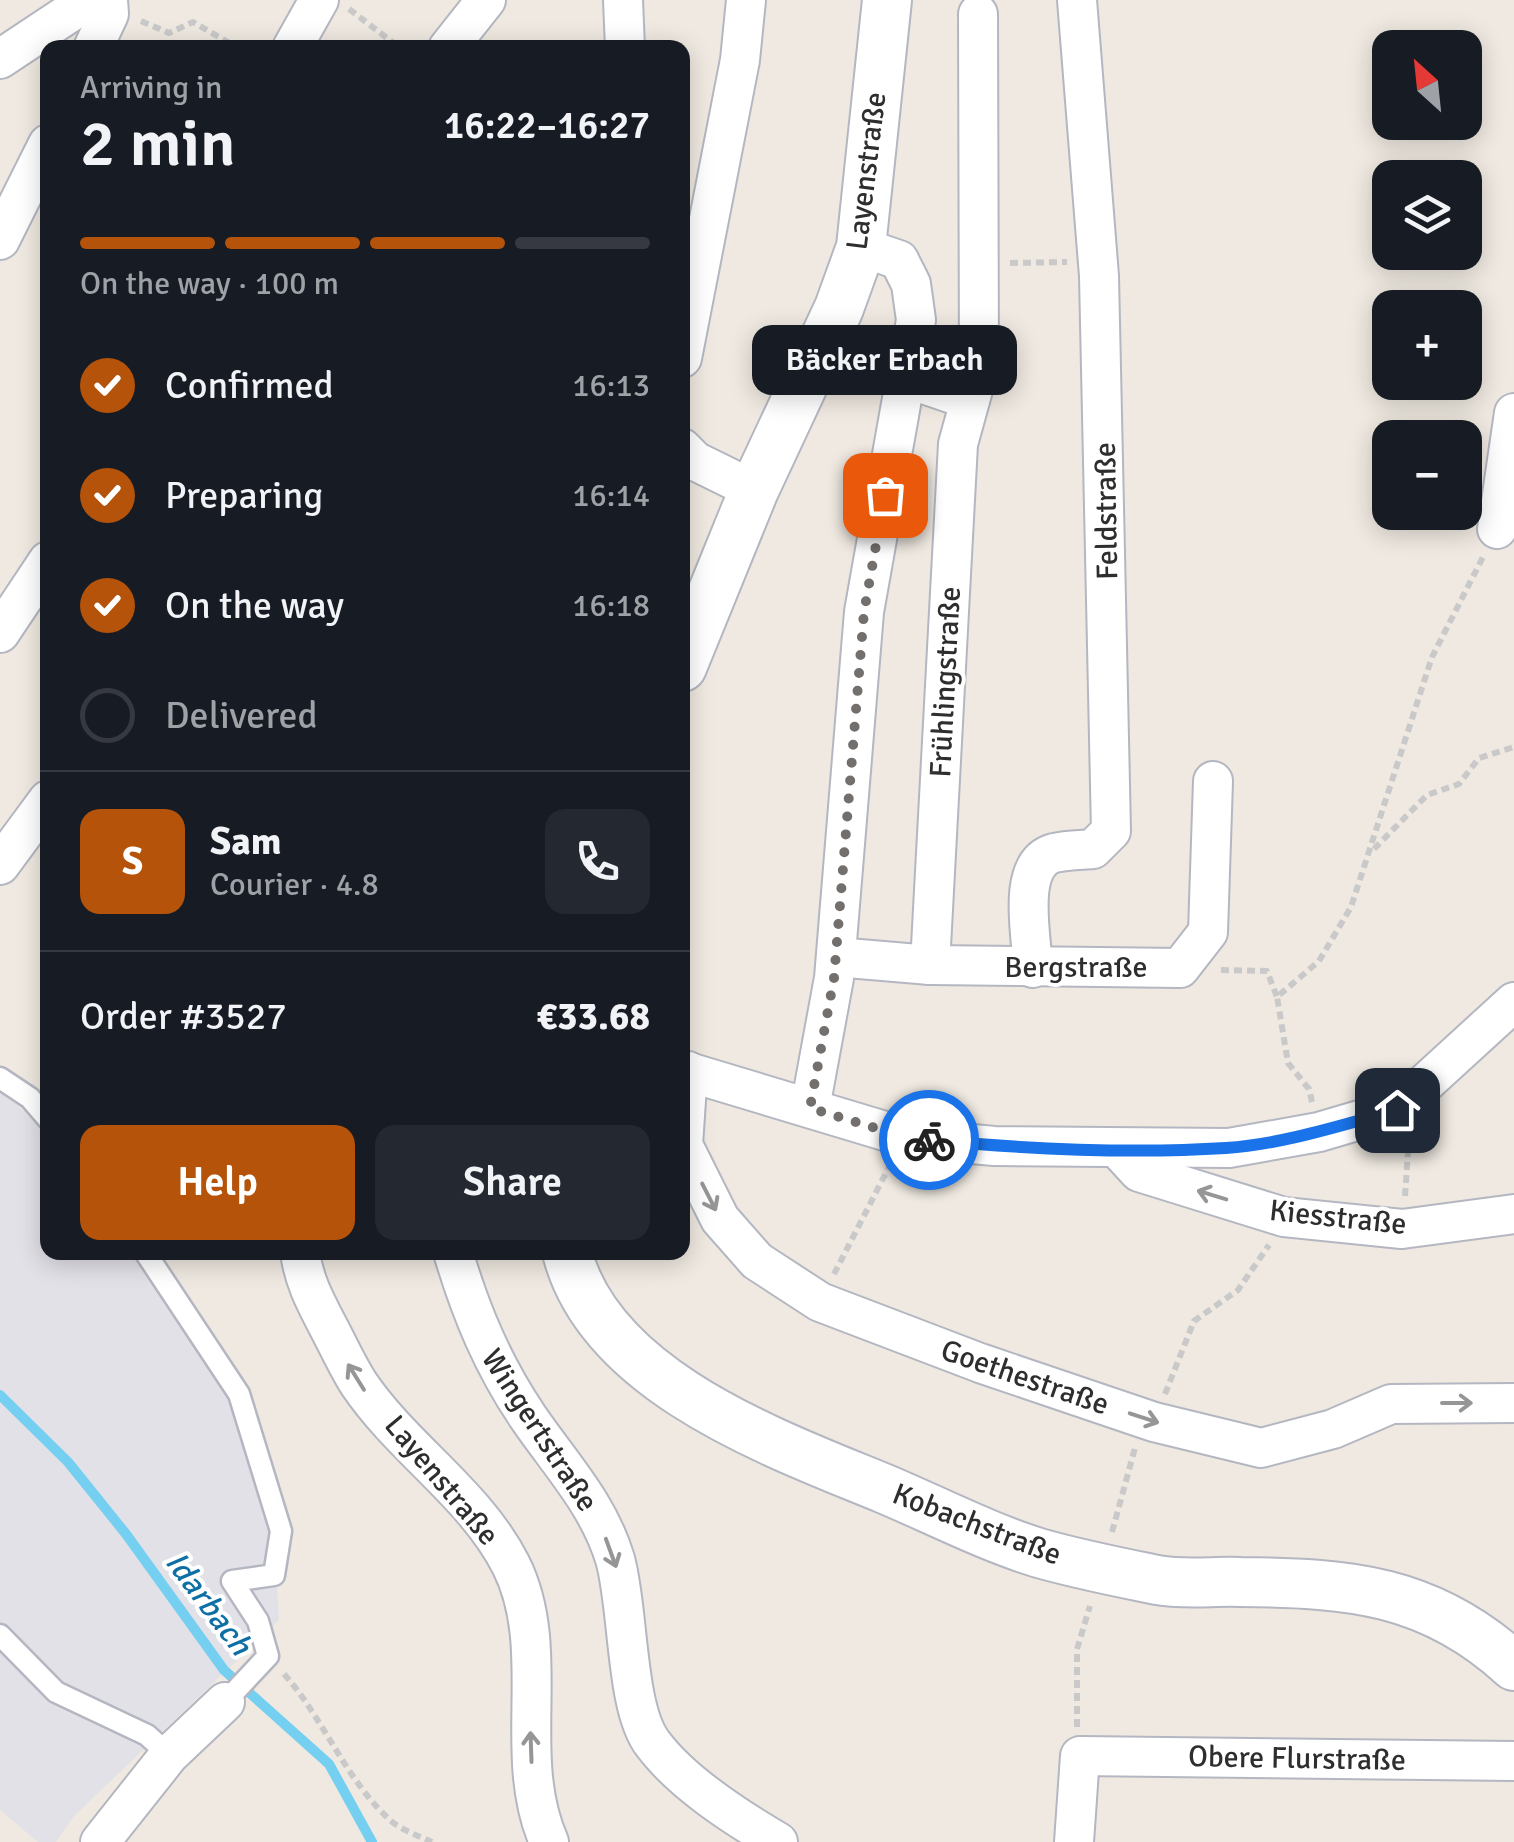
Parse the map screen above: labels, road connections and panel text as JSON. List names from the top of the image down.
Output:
{
  "streets": {
    "street": [
      "Layenstraße",
      "Feldstraße",
      "Frühlingstraße",
      "Bergstraße",
      "Kiesstraße",
      "Goethestraße",
      "Wingertstraße",
      "Kobachstraße",
      "Obere Flurstraße"
    ]
  },
  "crossings": [
    ["Feldstraße", "Bergstraße"],
    ["Frühlingstraße", "Bergstraße"]
  ],
  "one_way": ["Layenstraße", "Kiesstraße", "Wingertstraße"],
  "water": ["Idarbach"],
  "places": ["Bäcker Erbach"],
  "north": "top left",
  "page": {
    "map_buttons": ["+", "−"],
    "heading": ["2 min", "Arriving in", "16:22–16:27"],
    "panel": [
      "Sam",
      "Courier · 4.8",
      "Order #3527",
      "€33.68"
    ],
    "bar": "On the way · 100 m",
    "bubble": "Bäcker Erbach",
    "list": [
      ["Confirmed", "16:13"],
      ["Preparing", "16:14"],
      ["On the way", "16:18"],
      "Delivered"
    ],
    "round": "S",
    "buttons": ["Help", "Share"]
  }
}
